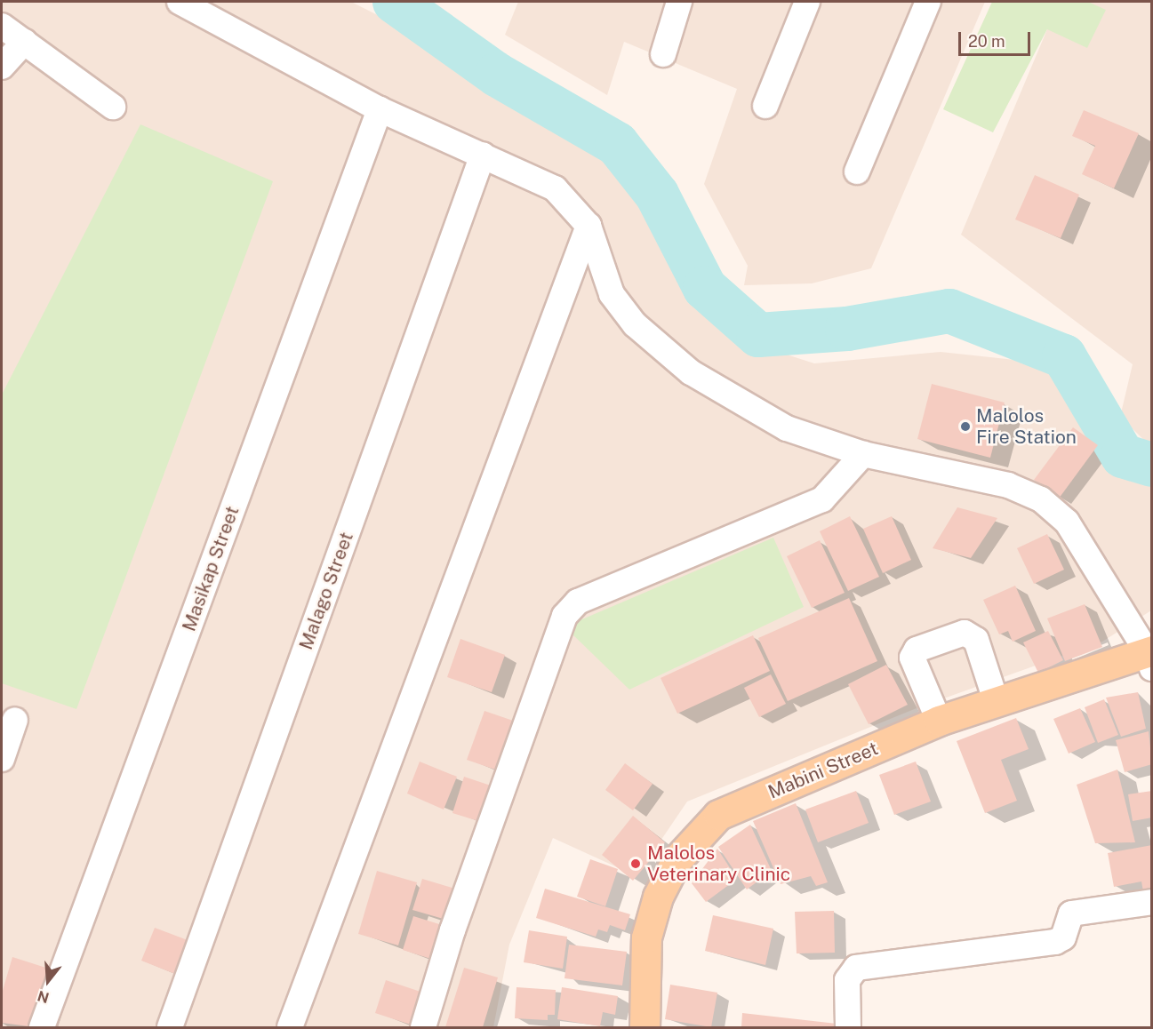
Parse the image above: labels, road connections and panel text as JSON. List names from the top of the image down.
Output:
{
  "streets": {
    "main road": ["Mabini Street"],
    "street": ["Masikap Street", "Malago Street"]
  },
  "places": ["Malolos Fire Station", "Malolos Veterinary Clinic"],
  "scale_bar": "20 m",
  "north": "bottom"
}
